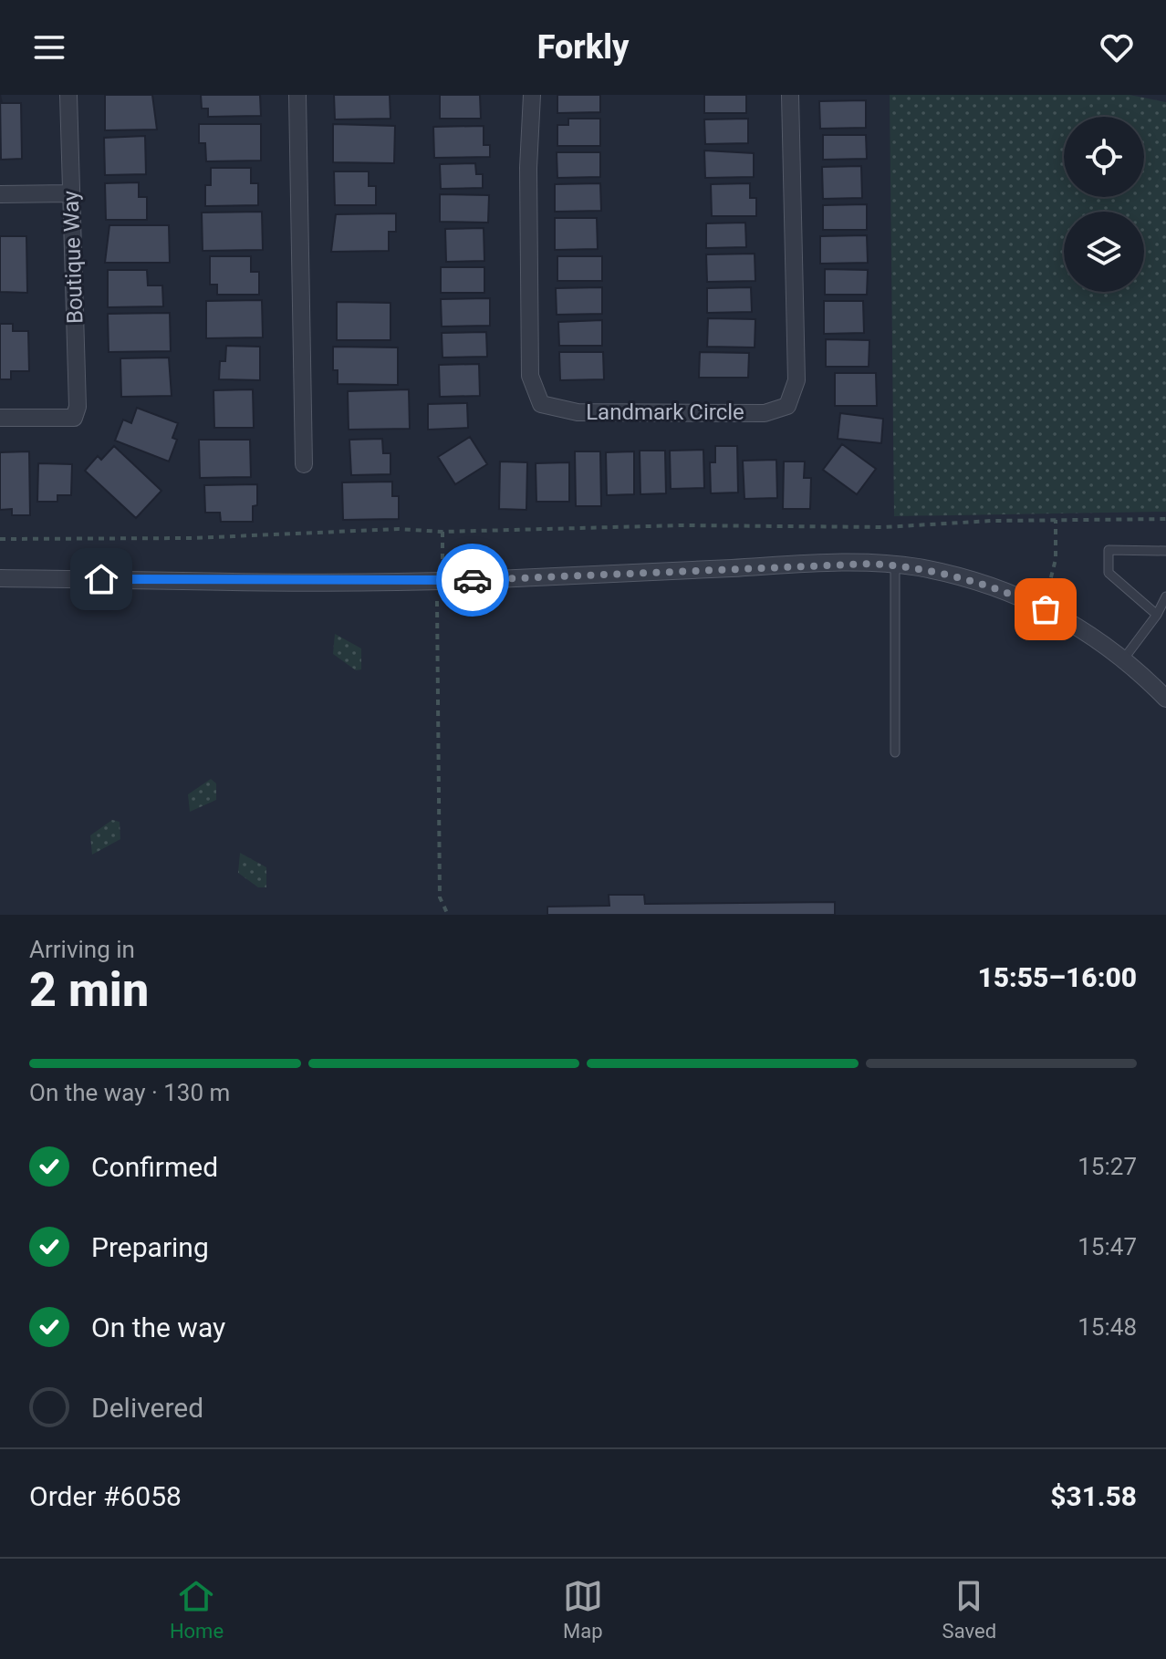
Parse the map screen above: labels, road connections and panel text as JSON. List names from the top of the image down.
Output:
{
  "streets": {
    "street": ["Boutique Way", "Landmark Circle"]
  },
  "page": {
    "header": "Forkly",
    "heading": ["2 min", "Arriving in", "15:55–16:00"],
    "panel": ["Order #6058", "$31.58"],
    "bar": "On the way · 130 m",
    "list": [
      ["Confirmed", "15:27"],
      ["Preparing", "15:47"],
      ["On the way", "15:48"],
      "Delivered"
    ],
    "tabs": ["Home", "Map", "Saved"]
  }
}
